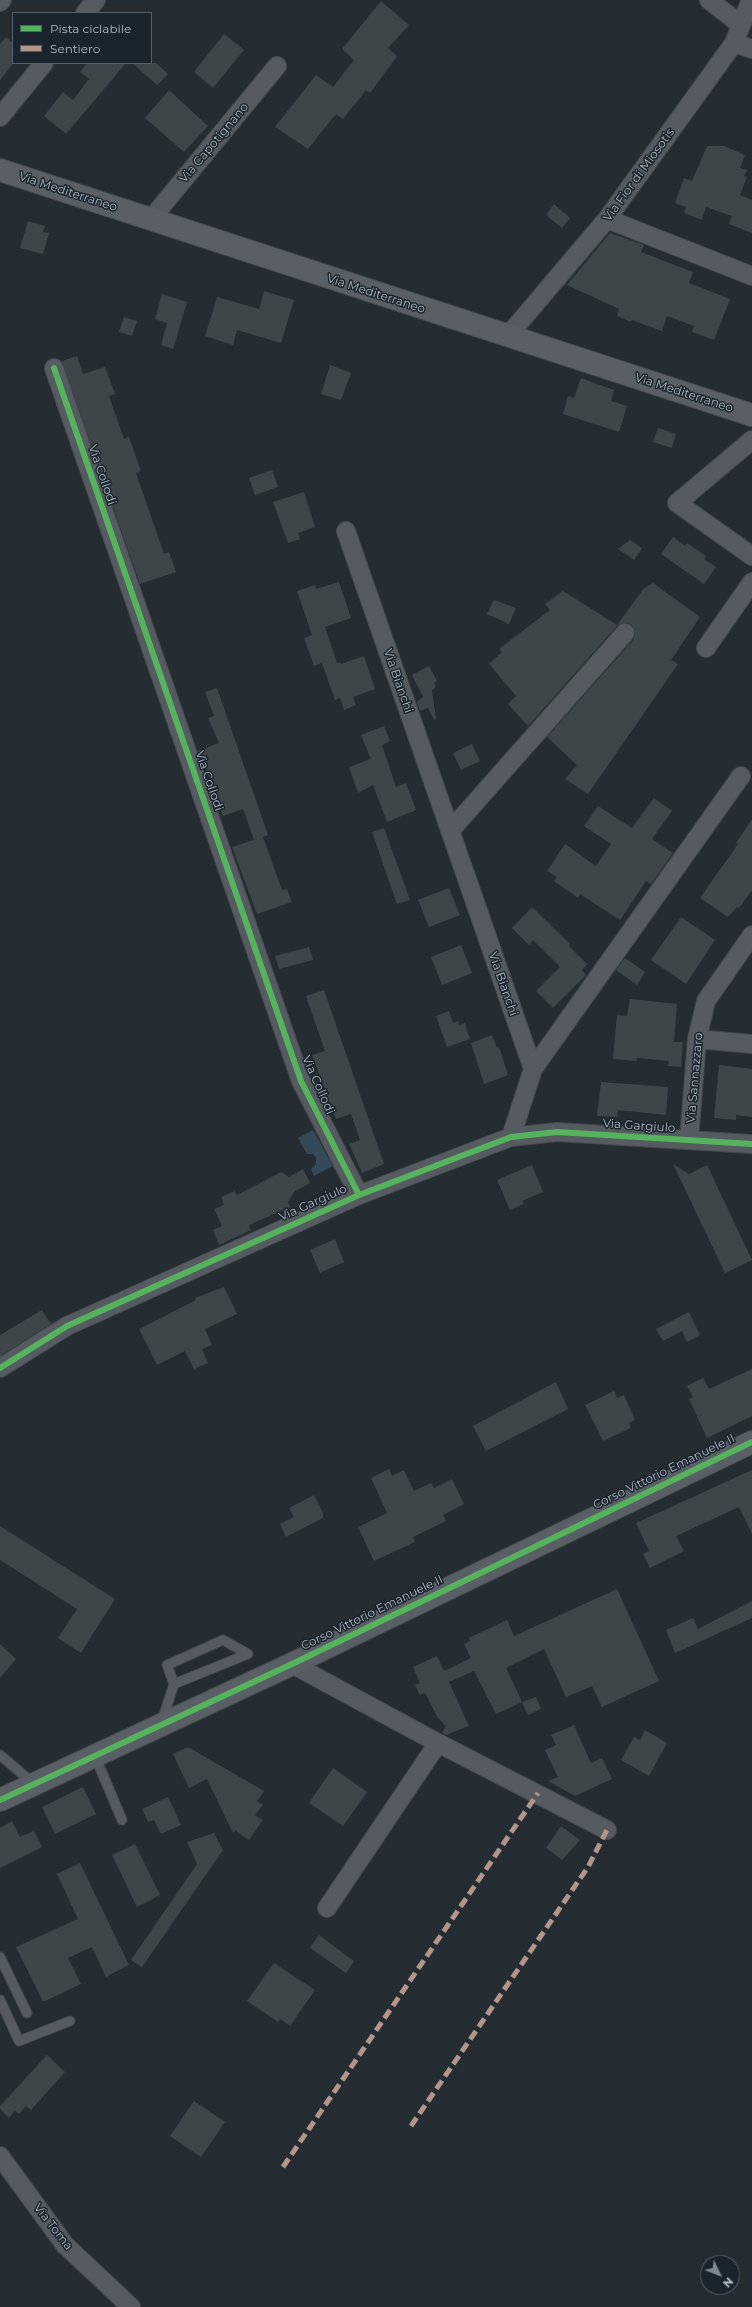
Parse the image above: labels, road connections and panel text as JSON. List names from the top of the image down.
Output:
{
  "streets": {
    "street": [
      "Via Capotignano",
      "Via Fior di Miosotis",
      "Via Mediterraneo",
      "Via Collodi",
      "Via Bianchi",
      "Via Sannazzaro",
      "Via Gargiulo",
      "Corso Vittorio Emanuele II",
      "Via Toma"
    ]
  },
  "crossings": [
    ["Via Capotignano", "Via Mediterraneo"],
    ["Via Fior di Miosotis", "Via Mediterraneo"],
    ["Via Collodi", "Via Gargiulo"],
    ["Via Sannazzaro", "Via Gargiulo"]
  ],
  "legend": ["Pista ciclabile", "Sentiero"],
  "north": "bottom right"
}
